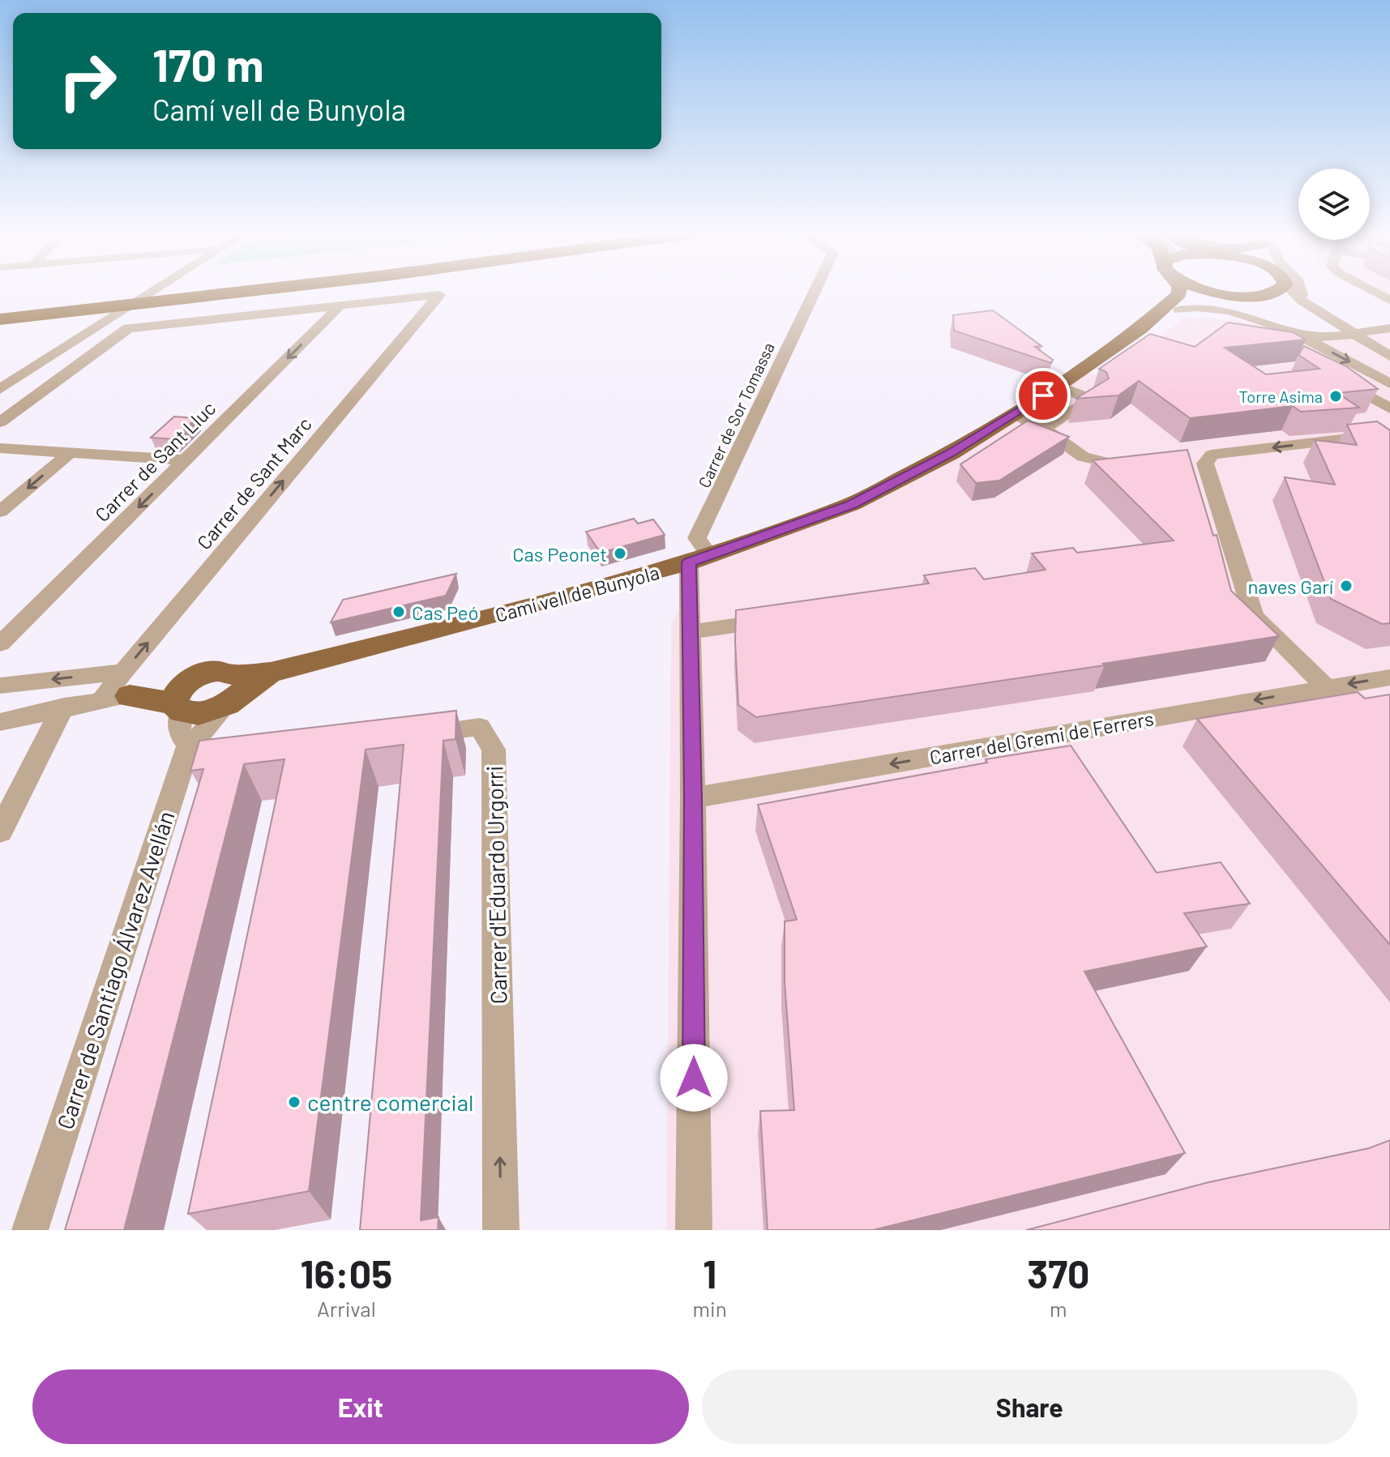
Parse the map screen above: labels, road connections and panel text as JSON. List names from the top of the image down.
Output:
{
  "streets": {
    "main road": ["Camí vell de Bunyola"],
    "street": [
      "Carrer de Sor Tomassa",
      "Carrer de Sant Lluc",
      "Carrer de Sant Marc",
      "Carrer del Gremi de Ferrers",
      "Carrer d'Eduardo Urgorri",
      "Carrer de Santiago Álvarez Avellán"
    ]
  },
  "crossings": [
    ["Carrer de Sor Tomassa", "Camí vell de Bunyola"],
    ["Carrer de Sant Lluc", "Carrer de Sant Marc"],
    ["Carrer de Sant Marc", "Camí vell de Bunyola"]
  ],
  "one_way": ["Carrer del Gremi de Ferrers", "Carrer d'Eduardo Urgorri"],
  "places": [
    "Torre Asima",
    "Cas Peonet",
    "naves Garí",
    "Cas Peó",
    "centre comercial"
  ],
  "page": {
    "turn": ["170 m", "Camí vell de Bunyola"],
    "eta": [
      "16:05",
      "Arrival",
      "1",
      "min",
      "370",
      "m"
    ],
    "buttons": ["Exit", "Share"]
  }
}
